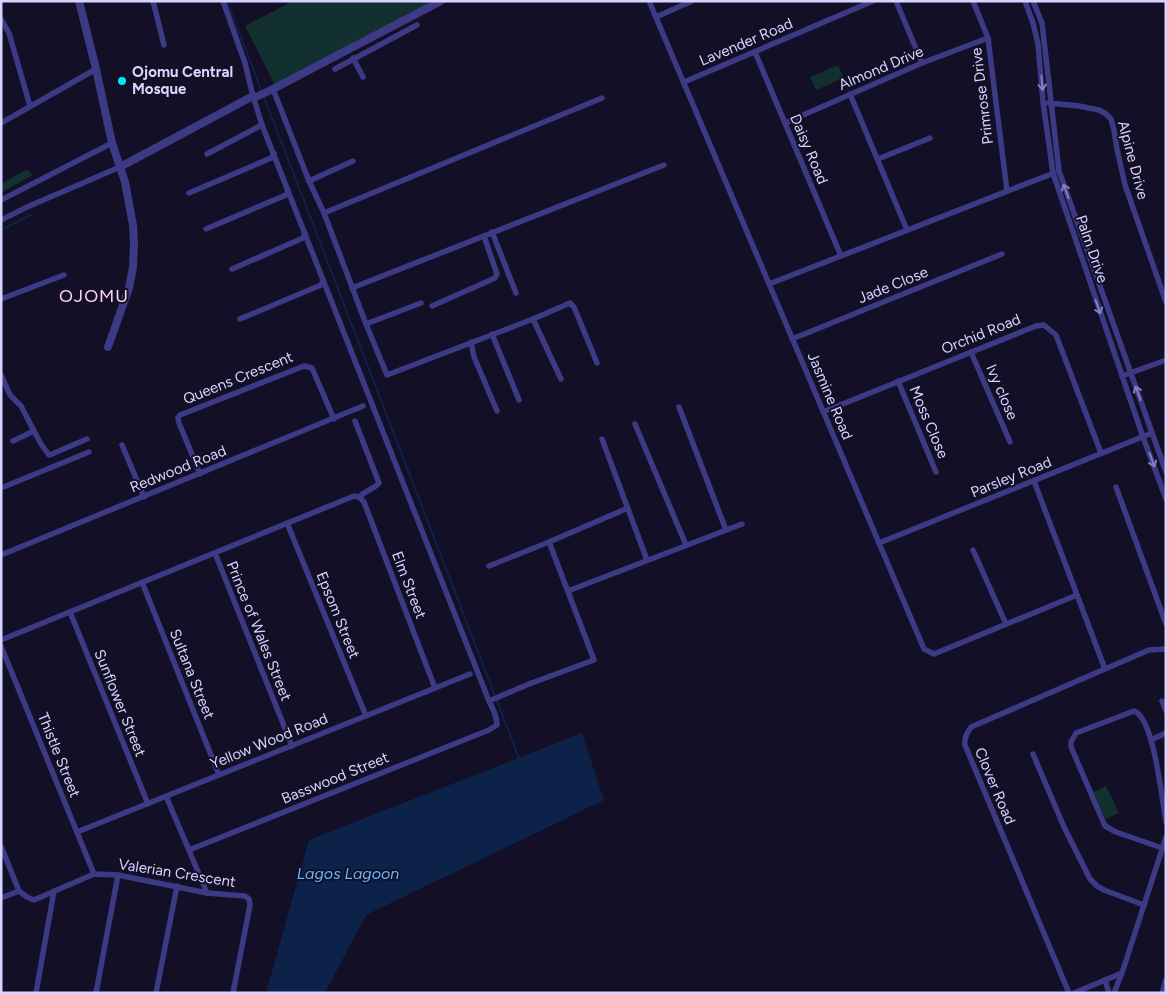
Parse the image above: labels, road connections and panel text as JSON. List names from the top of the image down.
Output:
{
  "streets": {
    "street": [
      "Lavender Road",
      "Almond Drive",
      "Primrose Drive",
      "Daisy Road",
      "Alpine Drive",
      "Palm Drive",
      "Jade Close",
      "Orchid Road",
      "Queens Crescent",
      "Ivy close",
      "Jasmine Road",
      "Moss Close",
      "Redwood Road",
      "Parsley Road",
      "Elm Street",
      "Epsom Street",
      "Prince of Wales Street",
      "Sultana Street",
      "Sunflower Street",
      "Yellow Wood Road",
      "Thistle Street",
      "Basswood Street",
      "Clover Road",
      "Valerian Crescent"
    ]
  },
  "crossings": [
    ["Lavender Road", "Daisy Road"],
    ["Lavender Road", "Jasmine Road"],
    ["Almond Drive", "Primrose Drive"],
    ["Almond Drive", "Daisy Road"],
    ["Alpine Drive", "Palm Drive"],
    ["Palm Drive", "Parsley Road"],
    ["Jade Close", "Jasmine Road"],
    ["Orchid Road", "Ivy close"],
    ["Orchid Road", "Jasmine Road"],
    ["Orchid Road", "Moss Close"],
    ["Orchid Road", "Parsley Road"],
    ["Queens Crescent", "Redwood Road"],
    ["Jasmine Road", "Parsley Road"],
    ["Elm Street", "Yellow Wood Road"],
    ["Epsom Street", "Yellow Wood Road"],
    ["Prince of Wales Street", "Yellow Wood Road"],
    ["Sultana Street", "Yellow Wood Road"],
    ["Sunflower Street", "Yellow Wood Road"],
    ["Yellow Wood Road", "Thistle Street"],
    ["Thistle Street", "Valerian Crescent"]
  ],
  "districts": ["OJOMU"],
  "water": ["Lagos Lagoon"],
  "places": ["Ojomu Central Mosque"]
}
